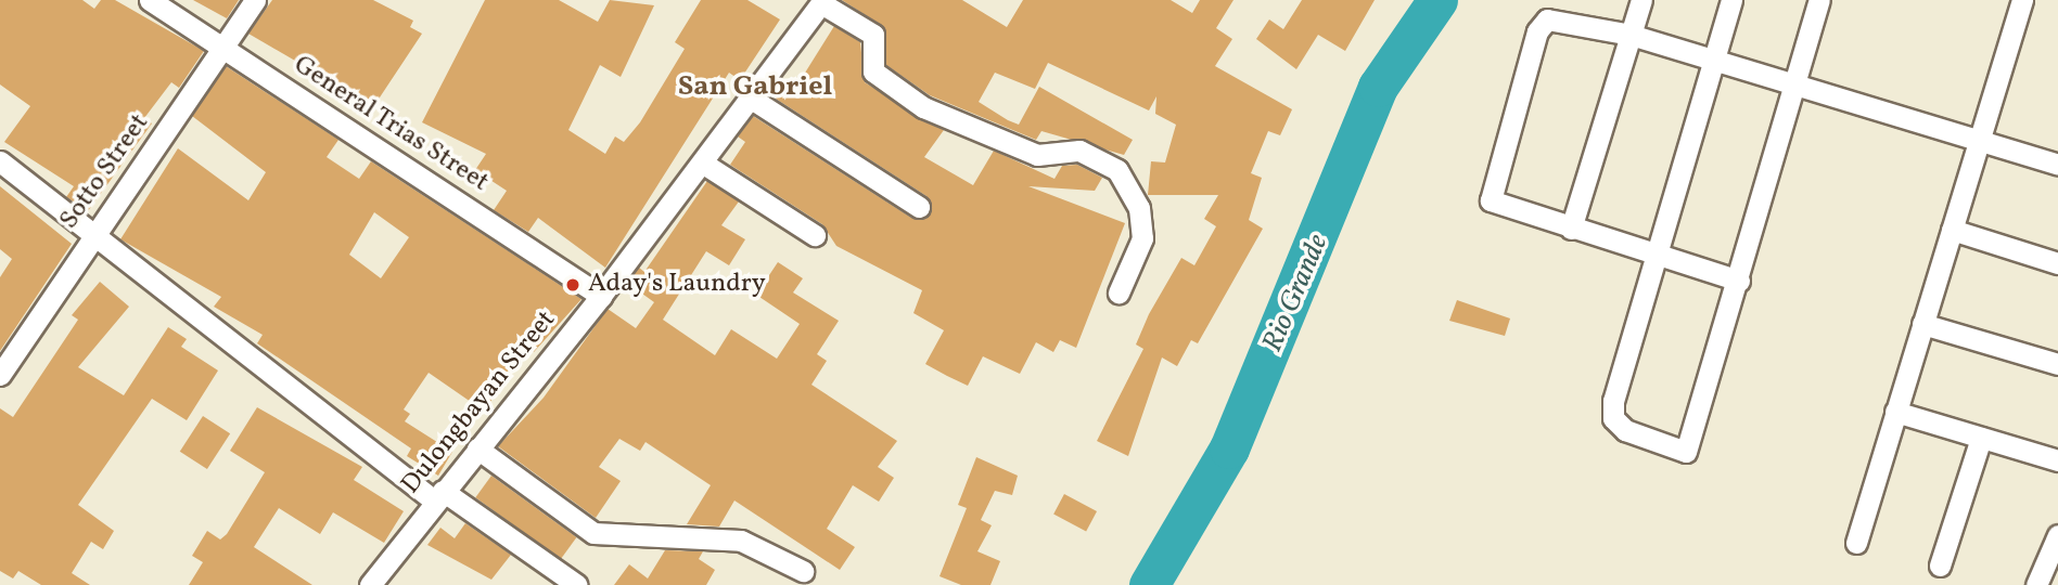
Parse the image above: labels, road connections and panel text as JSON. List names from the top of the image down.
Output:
{
  "streets": {
    "street": ["General Trias Street", "Sotto Street", "Dulongbayan Street"]
  },
  "crossings": [
    ["General Trias Street", "Sotto Street"],
    ["General Trias Street", "Dulongbayan Street"]
  ],
  "districts": ["San Gabriel"],
  "water": ["Rio Grande"],
  "places": ["Aday's Laundry"]
}
